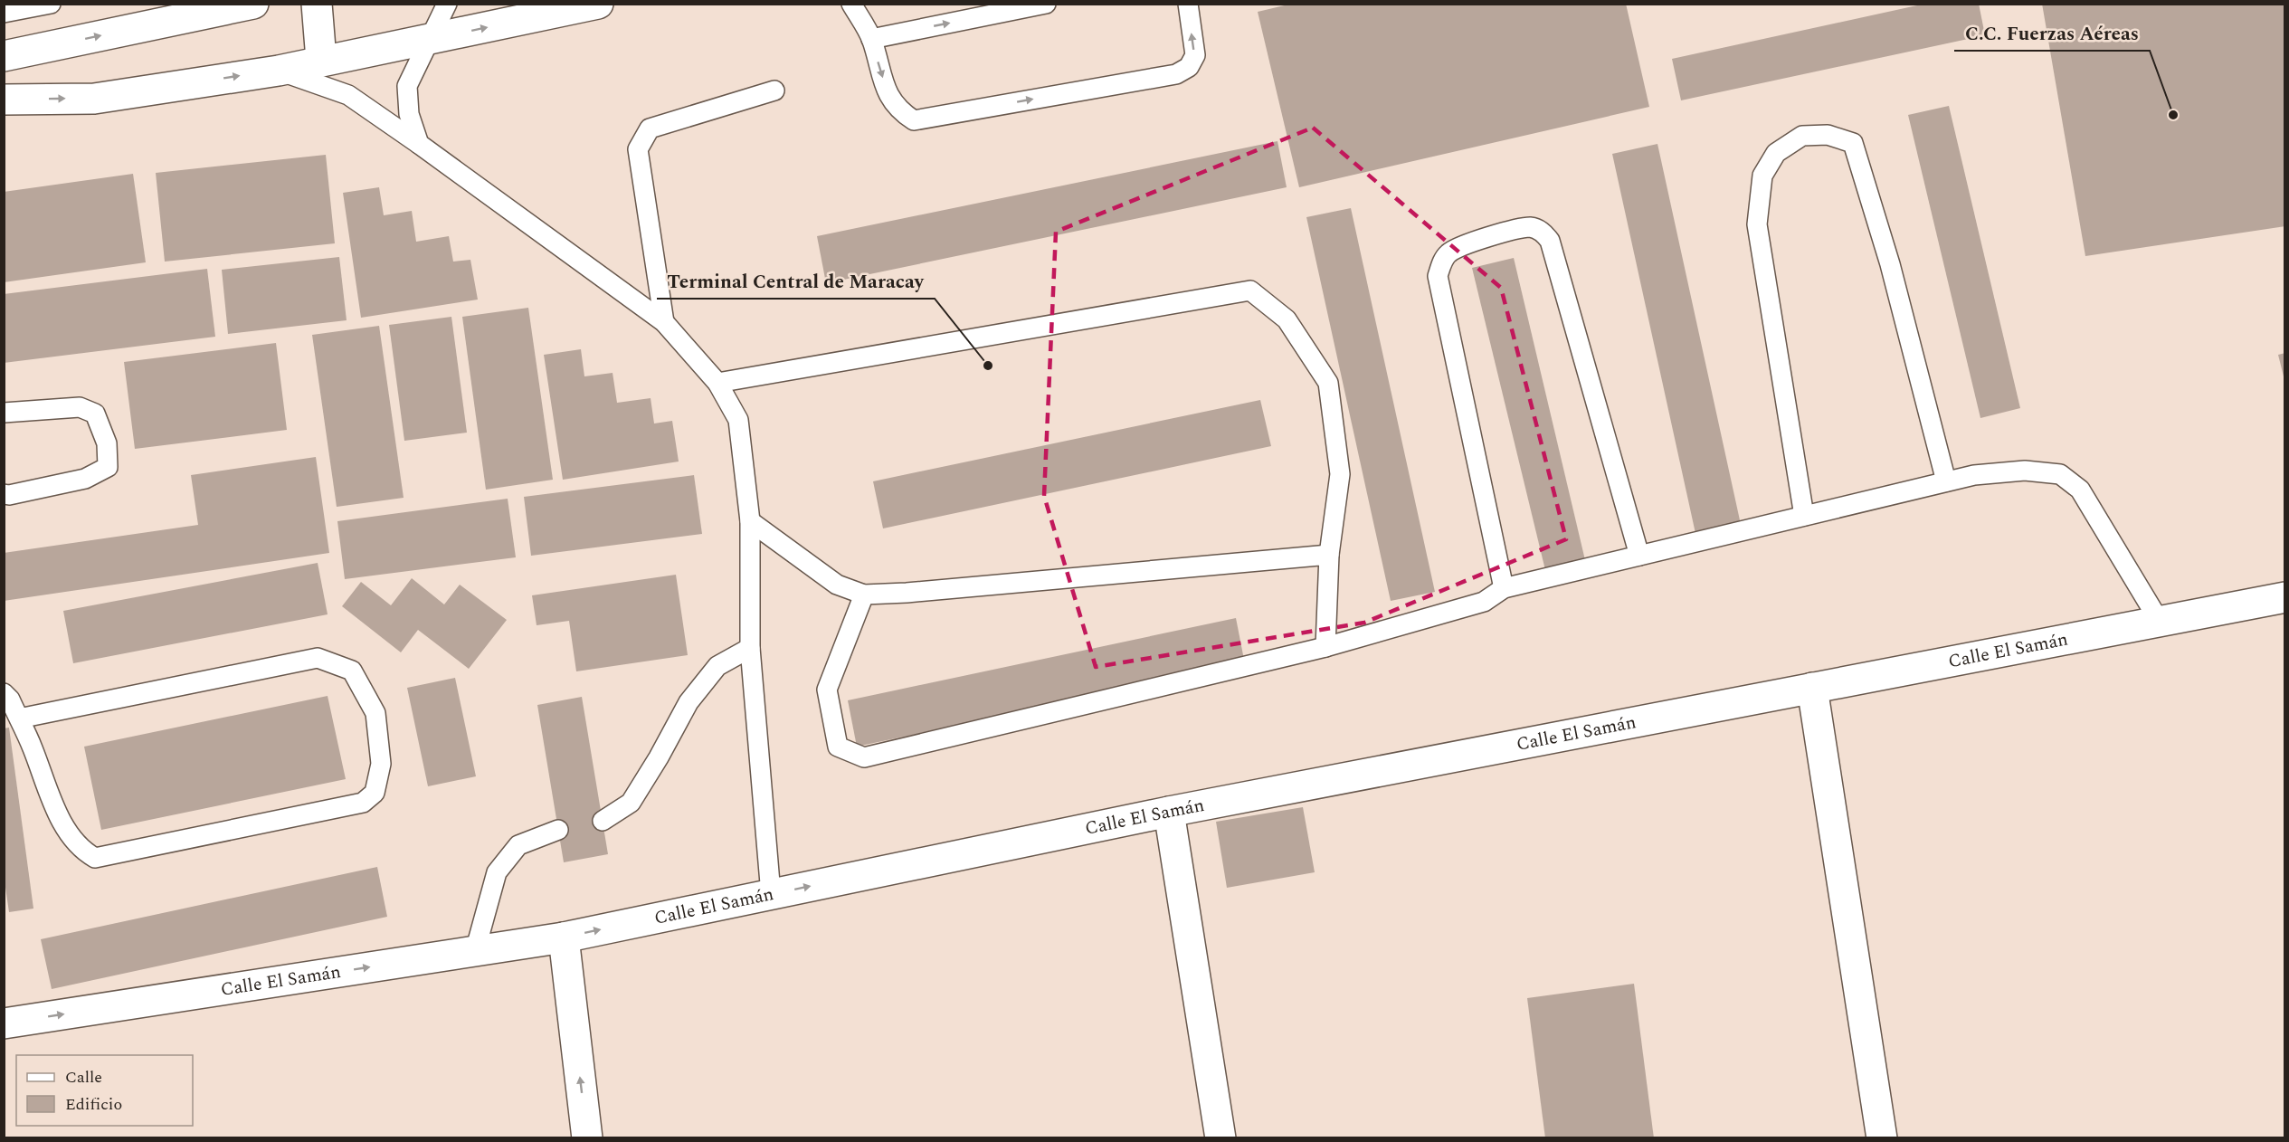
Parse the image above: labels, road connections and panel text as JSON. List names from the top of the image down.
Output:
{
  "streets": {
    "street": ["Calle El Samán"]
  },
  "one_way": ["Calle El Samán"],
  "places": ["C.C. Fuerzas Aéreas", "Terminal Central de Maracay"],
  "legend": ["Calle", "Edificio"]
}
